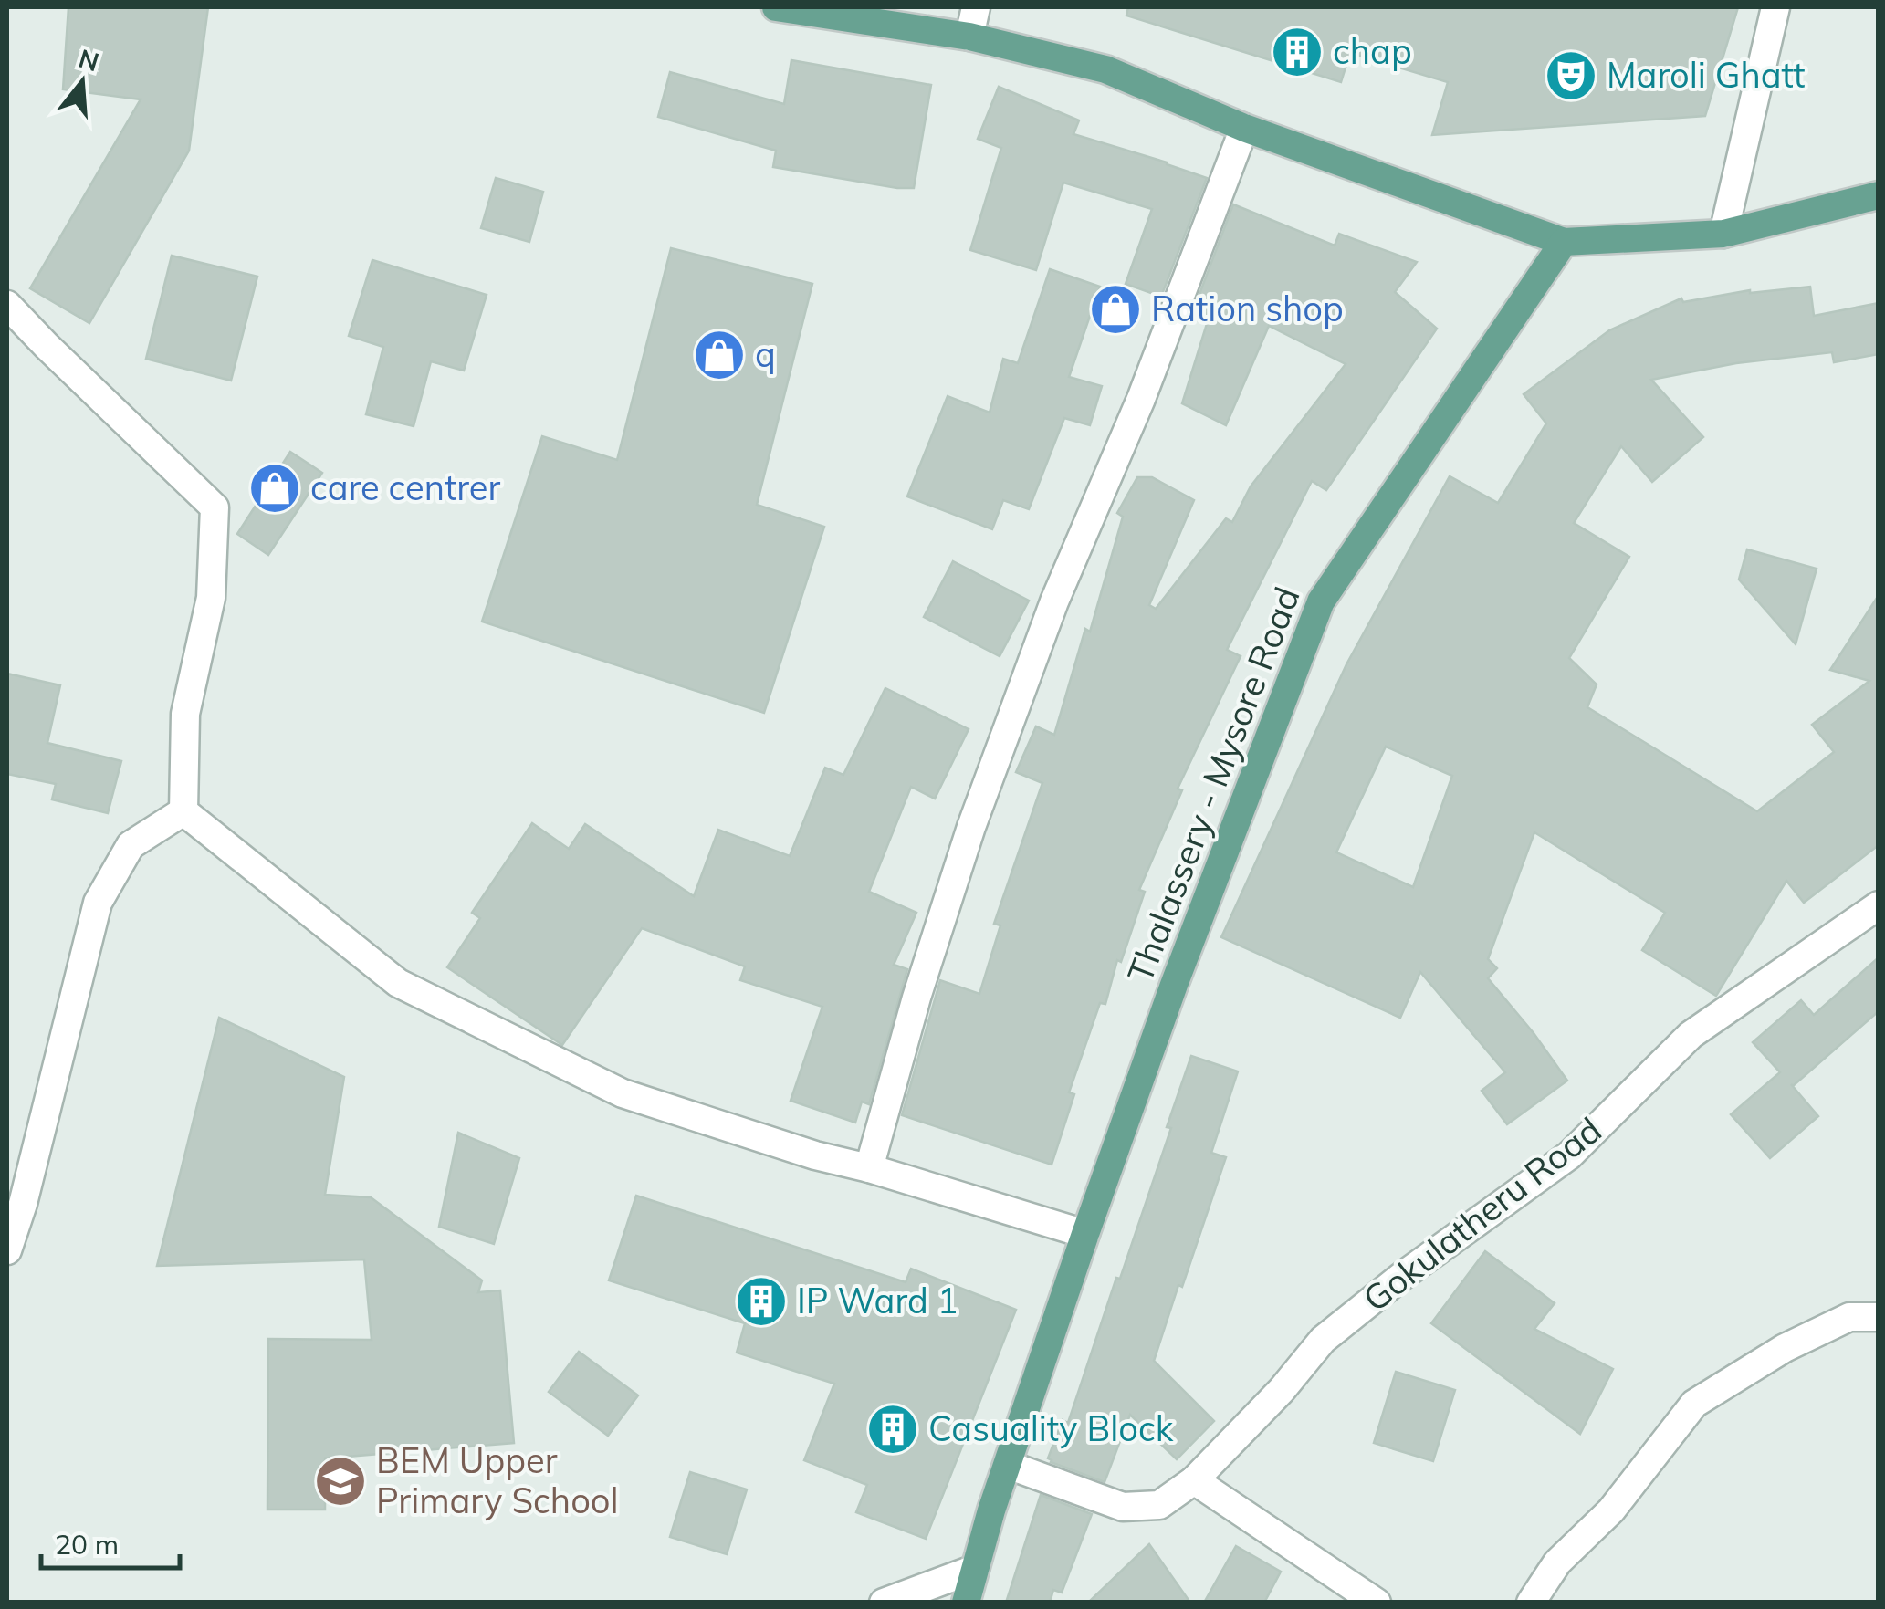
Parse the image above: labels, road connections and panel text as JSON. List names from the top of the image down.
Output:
{
  "streets": {
    "main road": ["Thalassery - Mysore Road"],
    "street": ["Gokulatheru Road"]
  },
  "crossings": [
    ["Thalassery - Mysore Road", "Gokulatheru Road"]
  ],
  "places": {
    "building": ["chap", "IP Ward 1", "Casuality Block"],
    "theatre": ["Maroli Ghatt"],
    "shop": ["Ration shop", "q", "care centrer"],
    "school or university": ["BEM Upper Primary School"]
  },
  "scale_bar": "20 m",
  "north": "top"
}
